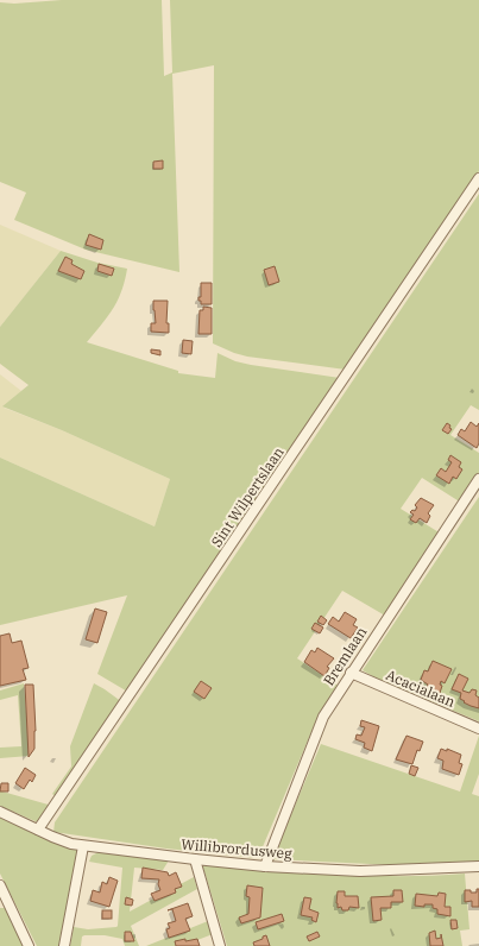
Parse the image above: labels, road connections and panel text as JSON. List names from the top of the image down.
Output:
{
  "streets": {
    "street": [
      "Sint Wilpertslaan",
      "Bremlaan",
      "Acacialaan",
      "Willibrordusweg"
    ]
  },
  "crossings": [
    ["Sint Wilpertslaan", "Willibrordusweg"],
    ["Bremlaan", "Acacialaan"],
    ["Bremlaan", "Willibrordusweg"]
  ]
}
